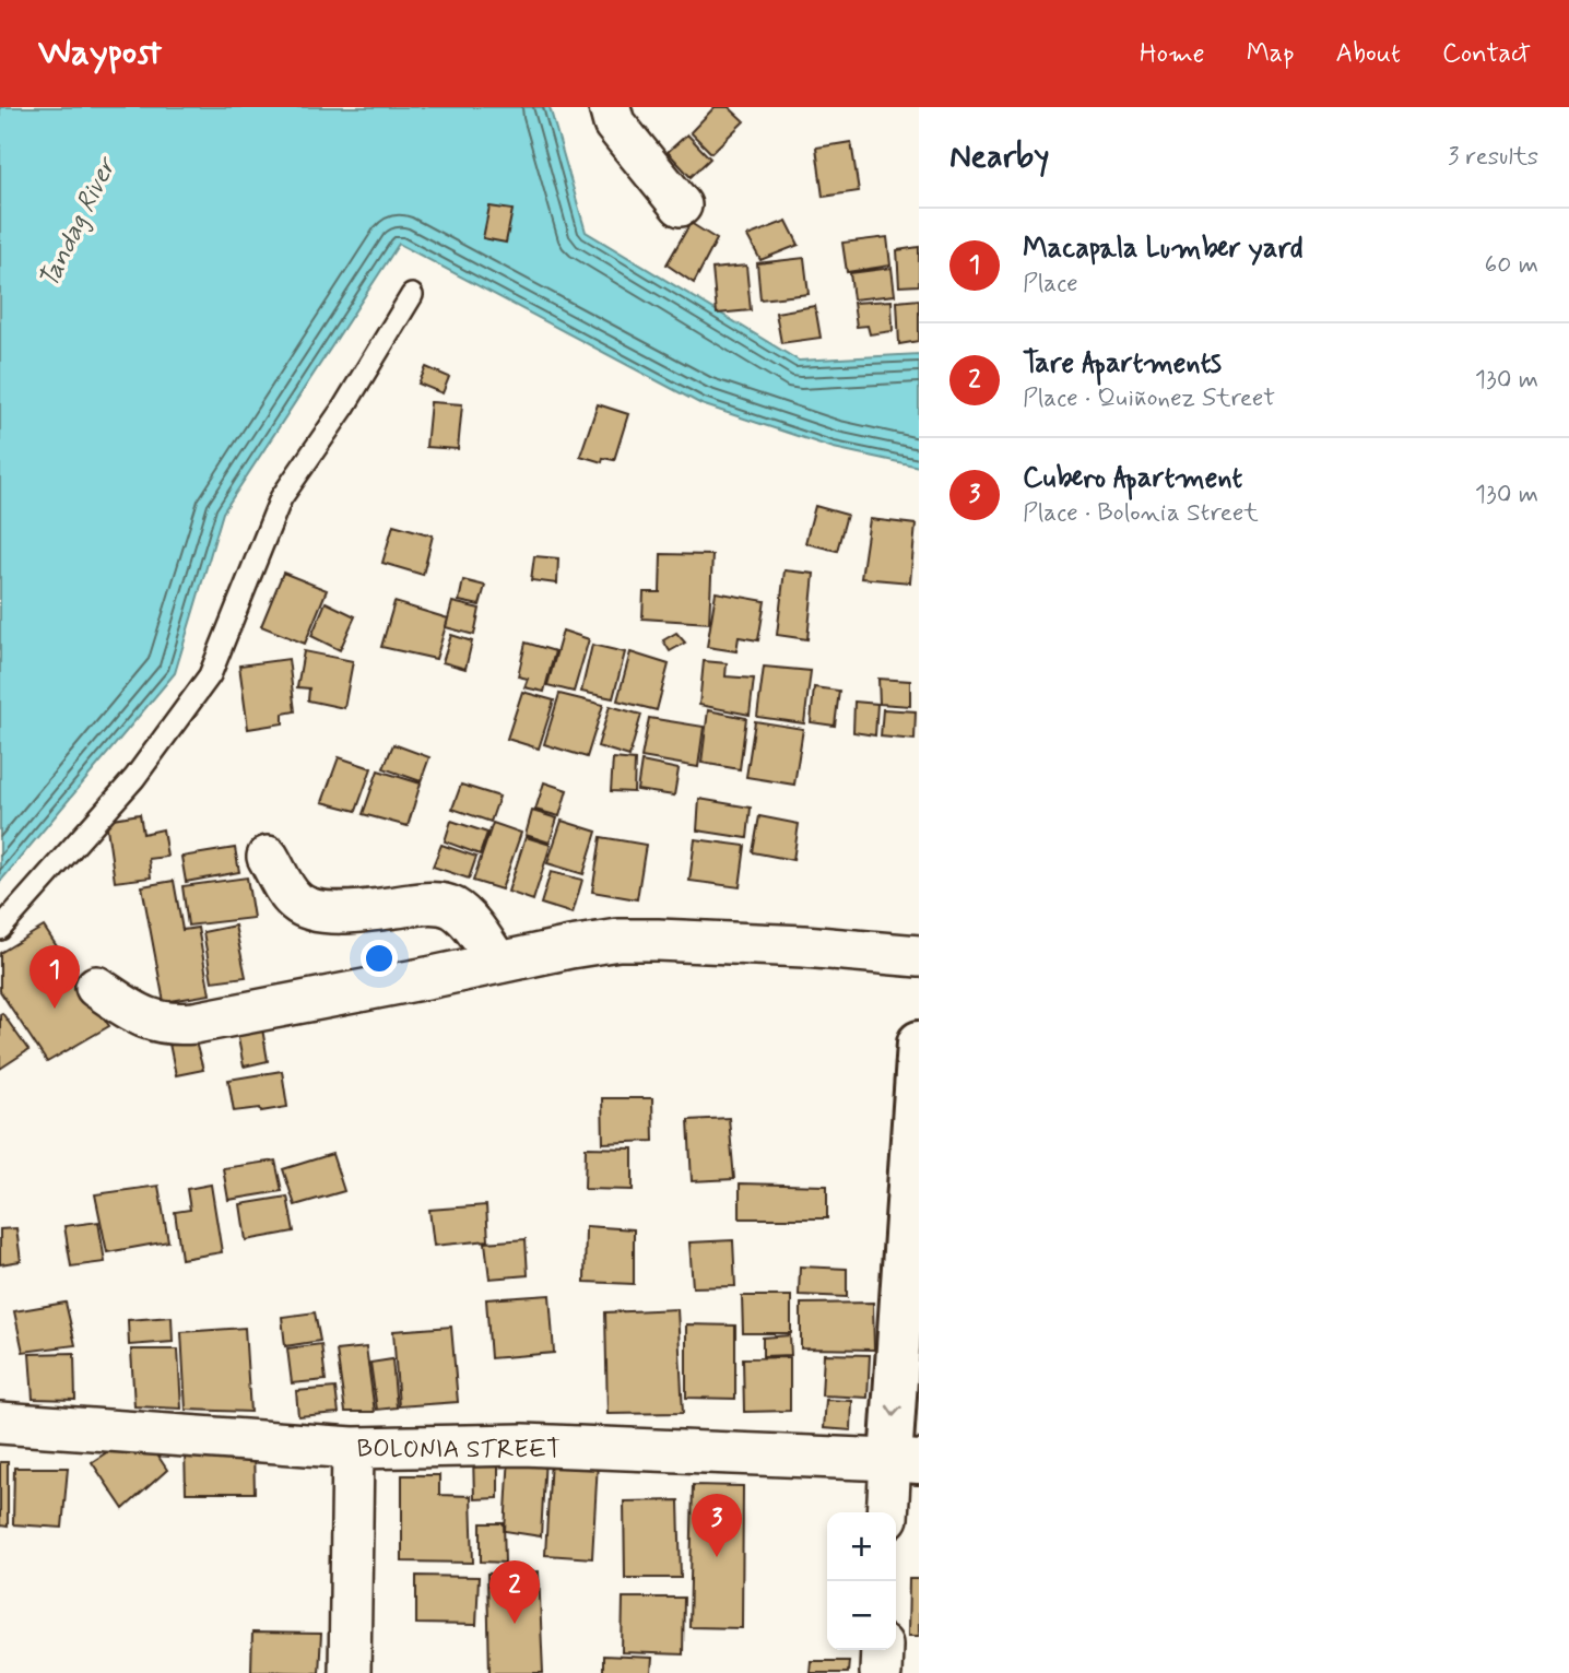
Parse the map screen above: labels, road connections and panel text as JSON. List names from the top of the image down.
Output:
{
  "streets": {
    "street": ["BOLONIA STREET"]
  },
  "water": ["Tandag River"],
  "page": {
    "header": "Waypost",
    "nav": [
      "Home",
      "Map",
      "About",
      "Contact"
    ],
    "heading": ["Nearby", "3 results"],
    "list": [
      {
        "mark": "1",
        "name": "Macapala Lumber yard",
        "note": "Place",
        "value": "60 m"
      },
      {
        "mark": "2",
        "name": "Tare Apartments",
        "note": "Place · Quiñonez Street",
        "value": "130 m"
      },
      {
        "mark": "3",
        "name": "Cubero Apartment",
        "note": "Place · Bolonia Street",
        "value": "130 m"
      }
    ],
    "pins": ["1", "3", "2"],
    "map_buttons": ["+", "−"]
  }
}
